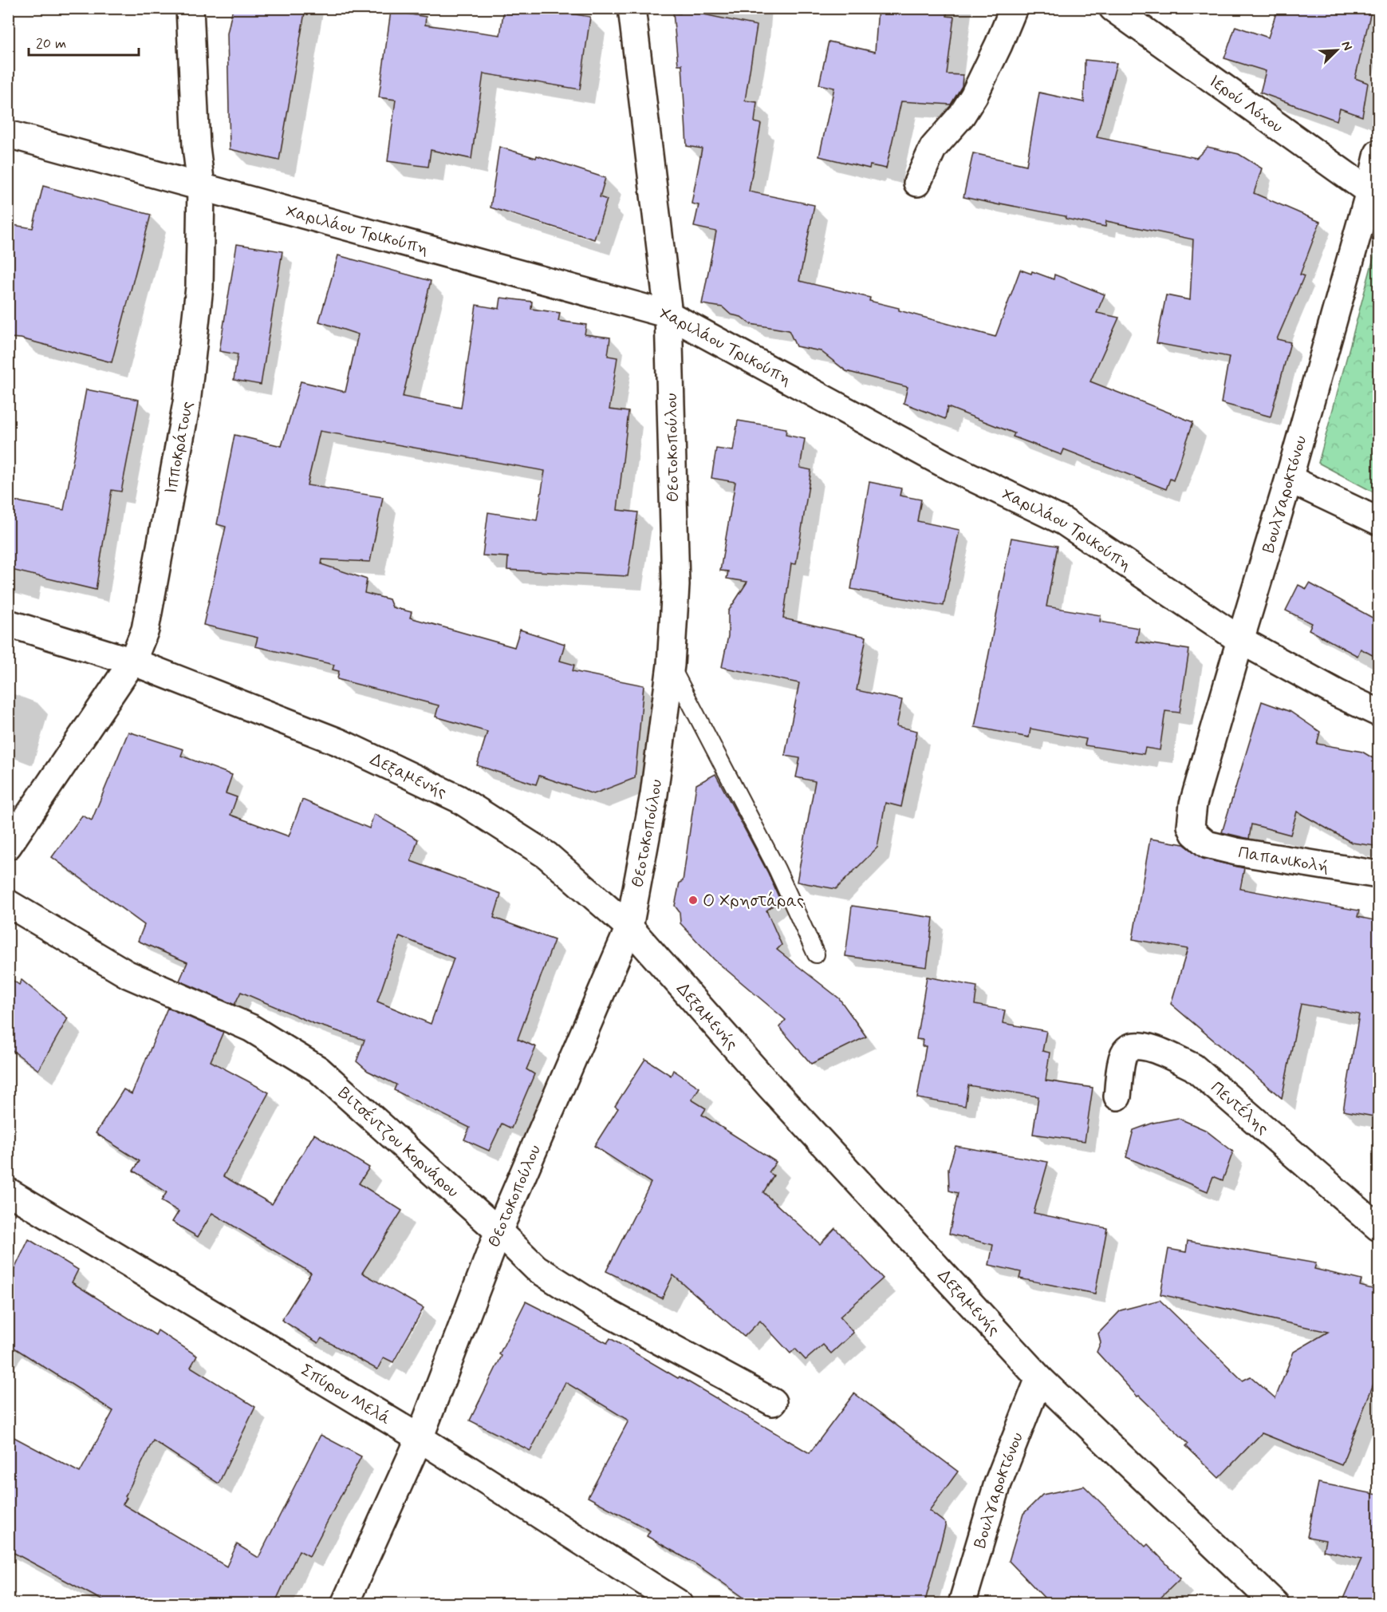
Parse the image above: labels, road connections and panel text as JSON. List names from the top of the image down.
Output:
{
  "streets": {
    "street": [
      "Ιερού Λόχου",
      "Χαριλάου Τρικούπη",
      "Ιπποκράτους",
      "Θεοτοκοπούλου",
      "Βουλγαροκτόνου",
      "Δεξαμενής",
      "Παπανικολή",
      "Πεντέλης",
      "Βιτσέντζου Κορνάρου",
      "Σπύρου Μελά"
    ]
  },
  "crossings": [
    ["Ιερού Λόχου", "Βουλγαροκτόνου"],
    ["Χαριλάου Τρικούπη", "Ιπποκράτους"],
    ["Χαριλάου Τρικούπη", "Θεοτοκοπούλου"],
    ["Χαριλάου Τρικούπη", "Βουλγαροκτόνου"],
    ["Ιπποκράτους", "Δεξαμενής"],
    ["Θεοτοκοπούλου", "Δεξαμενής"],
    ["Θεοτοκοπούλου", "Βιτσέντζου Κορνάρου"],
    ["Θεοτοκοπούλου", "Σπύρου Μελά"],
    ["Βουλγαροκτόνου", "Δεξαμενής"],
    ["Βουλγαροκτόνου", "Παπανικολή"]
  ],
  "places": ["Ο Χρηστάρας"],
  "scale_bar": "20 m",
  "north": "top right"
}
